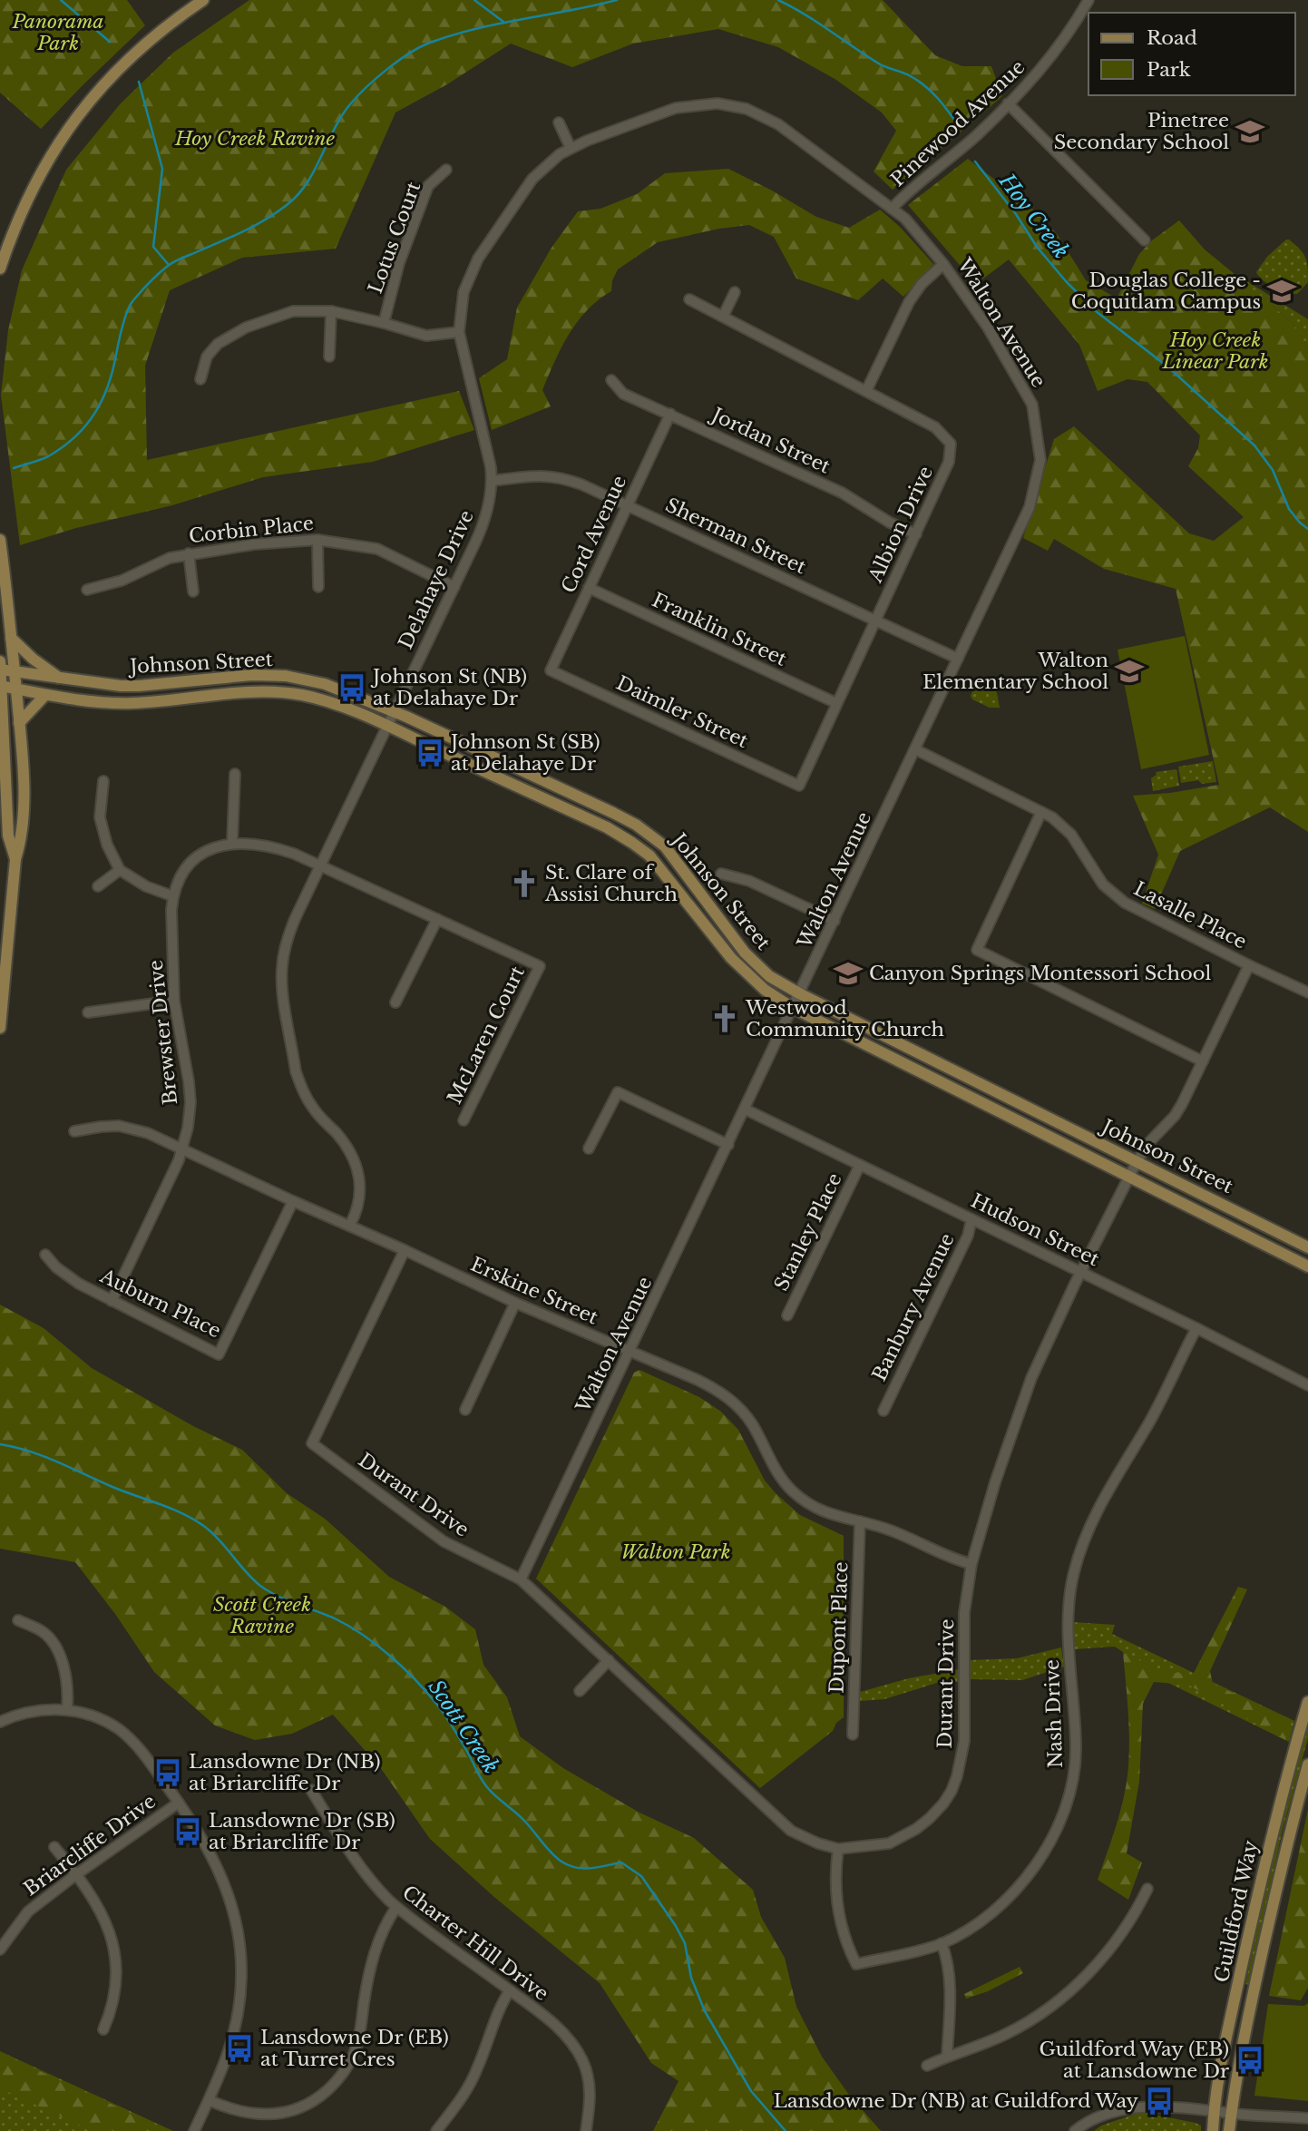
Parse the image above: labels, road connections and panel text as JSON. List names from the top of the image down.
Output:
{
  "streets": {
    "main road": ["Johnson Street", "Guildford Way"],
    "street": [
      "Pinewood Avenue",
      "Lotus Court",
      "Walton Avenue",
      "Jordan Street",
      "Albion Drive",
      "Corbin Place",
      "Cord Avenue",
      "Sherman Street",
      "Delahaye Drive",
      "Franklin Street",
      "Daimler Street",
      "Lasalle Place",
      "Brewster Drive",
      "McLaren Court",
      "Hudson Street",
      "Stanley Place",
      "Erskine Street",
      "Auburn Place",
      "Banbury Avenue",
      "Durant Drive",
      "Dupont Place",
      "Nash Drive",
      "Briarcliffe Drive",
      "Charter Hill Drive"
    ]
  },
  "crossings": [
    ["Pinewood Avenue", "Walton Avenue"],
    ["Pinewood Avenue", "Delahaye Drive"],
    ["Walton Avenue", "Sherman Street"],
    ["Walton Avenue", "Delahaye Drive"],
    ["Walton Avenue", "Johnson Street"],
    ["Walton Avenue", "Lasalle Place"],
    ["Walton Avenue", "Hudson Street"],
    ["Walton Avenue", "Erskine Street"],
    ["Walton Avenue", "Durant Drive"],
    ["Jordan Street", "Albion Drive"],
    ["Jordan Street", "Cord Avenue"],
    ["Albion Drive", "Sherman Street"],
    ["Albion Drive", "Franklin Street"],
    ["Albion Drive", "Daimler Street"],
    ["Corbin Place", "Delahaye Drive"],
    ["Cord Avenue", "Sherman Street"],
    ["Cord Avenue", "Franklin Street"],
    ["Cord Avenue", "Daimler Street"],
    ["Sherman Street", "Delahaye Drive"],
    ["Delahaye Drive", "Johnson Street"],
    ["Delahaye Drive", "Brewster Drive"],
    ["Delahaye Drive", "Erskine Street"],
    ["Johnson Street", "Durant Drive"],
    ["Lasalle Place", "Durant Drive"],
    ["Brewster Drive", "McLaren Court"],
    ["Brewster Drive", "Erskine Street"],
    ["Brewster Drive", "Auburn Place"],
    ["Hudson Street", "Stanley Place"],
    ["Hudson Street", "Banbury Avenue"],
    ["Hudson Street", "Durant Drive"],
    ["Hudson Street", "Nash Drive"],
    ["Erskine Street", "Auburn Place"],
    ["Erskine Street", "Durant Drive"],
    ["Erskine Street", "Dupont Place"],
    ["Durant Drive", "Nash Drive"]
  ],
  "water": ["Hoy Creek", "Scott Creek"],
  "parks": [
    "Panorama Park",
    "Hoy Creek Ravine",
    "Hoy Creek Linear Park",
    "Walton Park",
    "Scott Creek Ravine"
  ],
  "places": {
    "school or university": [
      "Pinetree Secondary School",
      "Douglas College - Coquitlam Campus",
      "Walton Elementary School",
      "Canyon Springs Montessori School"
    ],
    "bus stop": [
      "Johnson St (NB) at Delahaye Dr",
      "Johnson St (SB) at Delahaye Dr",
      "Lansdowne Dr (NB) at Briarcliffe Dr",
      "Lansdowne Dr (SB) at Briarcliffe Dr",
      "Lansdowne Dr (EB) at Turret Cres",
      "Guildford Way (EB) at Lansdowne Dr",
      "Lansdowne Dr (NB) at Guildford Way"
    ],
    "church": ["St. Clare of Assisi Church", "Westwood Community Church"]
  },
  "legend": ["Road", "Park"]
}
